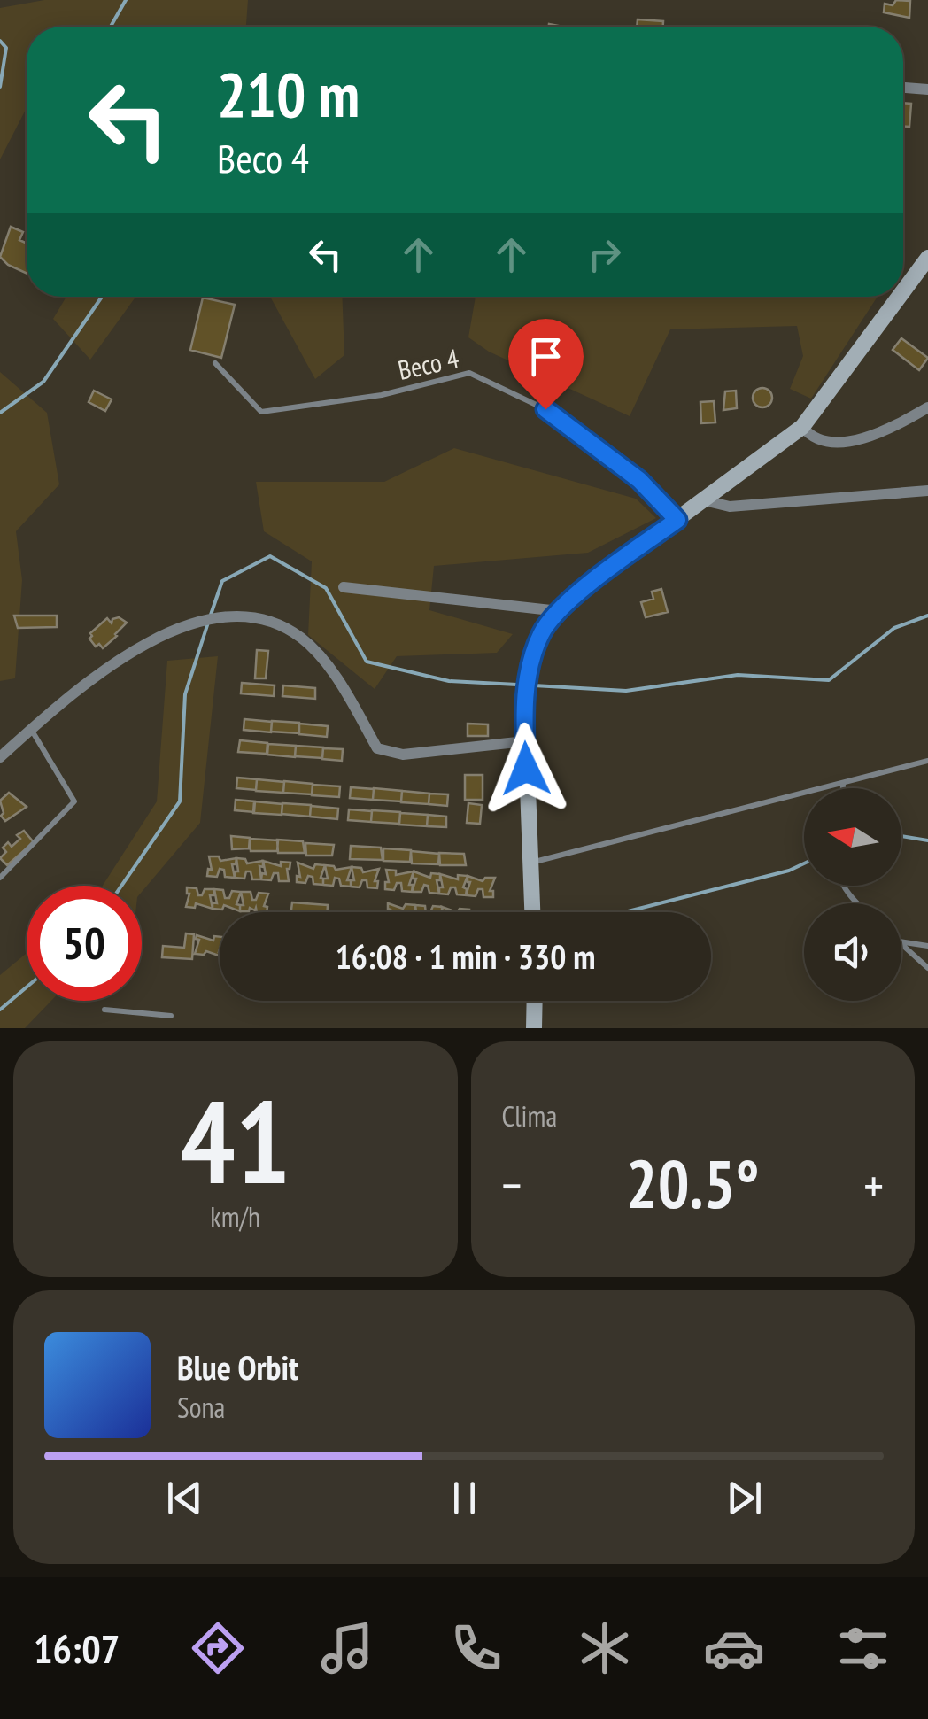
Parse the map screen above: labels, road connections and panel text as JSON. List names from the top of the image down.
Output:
{
  "streets": {
    "lane": ["Beco 4"]
  },
  "north": "left",
  "page": {
    "turn": ["210 m", "Beco 4"],
    "limit": "50",
    "trip": "16:08 · 1 min · 330 m",
    "tile": [
      ["41", "km/h"],
      "Clima"
    ],
    "heat": ["−", "20.5°", "+"],
    "song": ["Blue Orbit", "Sona"],
    "tabs": "16:07"
  }
}
